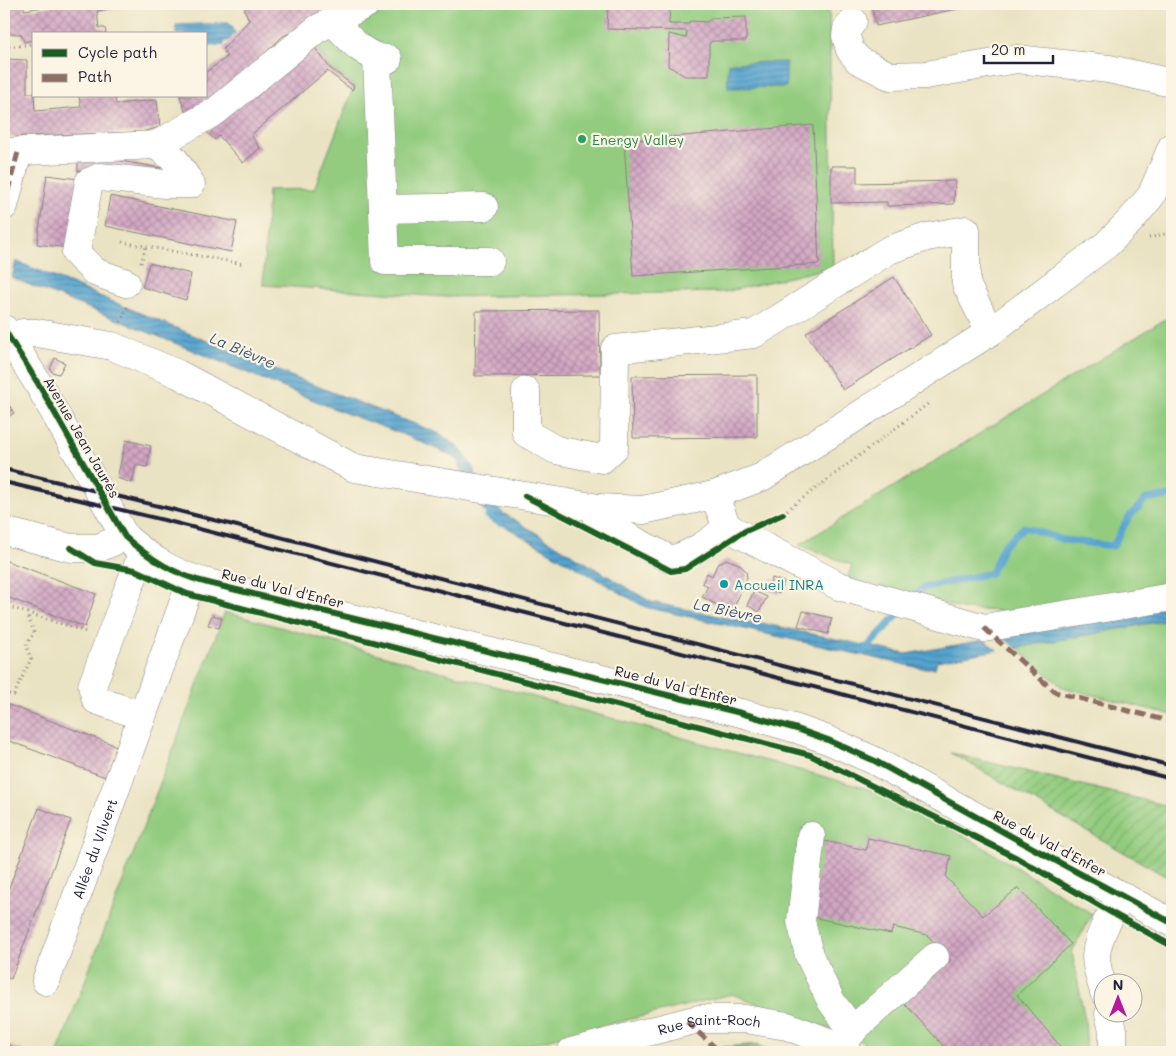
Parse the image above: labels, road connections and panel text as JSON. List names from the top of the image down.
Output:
{
  "streets": {
    "street": [
      "Avenue Jean Jaurès",
      "Rue du Val d'Enfer",
      "Allée du Vilvert",
      "Rue Saint-Roch"
    ]
  },
  "crossings": [
    ["Avenue Jean Jaurès", "Rue du Val d'Enfer"],
    ["Rue du Val d'Enfer", "Allée du Vilvert"]
  ],
  "water": ["La Bièvre"],
  "places": ["Energy Valley", "Accueil INRA"],
  "legend": ["Cycle path", "Path"],
  "scale_bar": "20 m",
  "north": "top"
}
